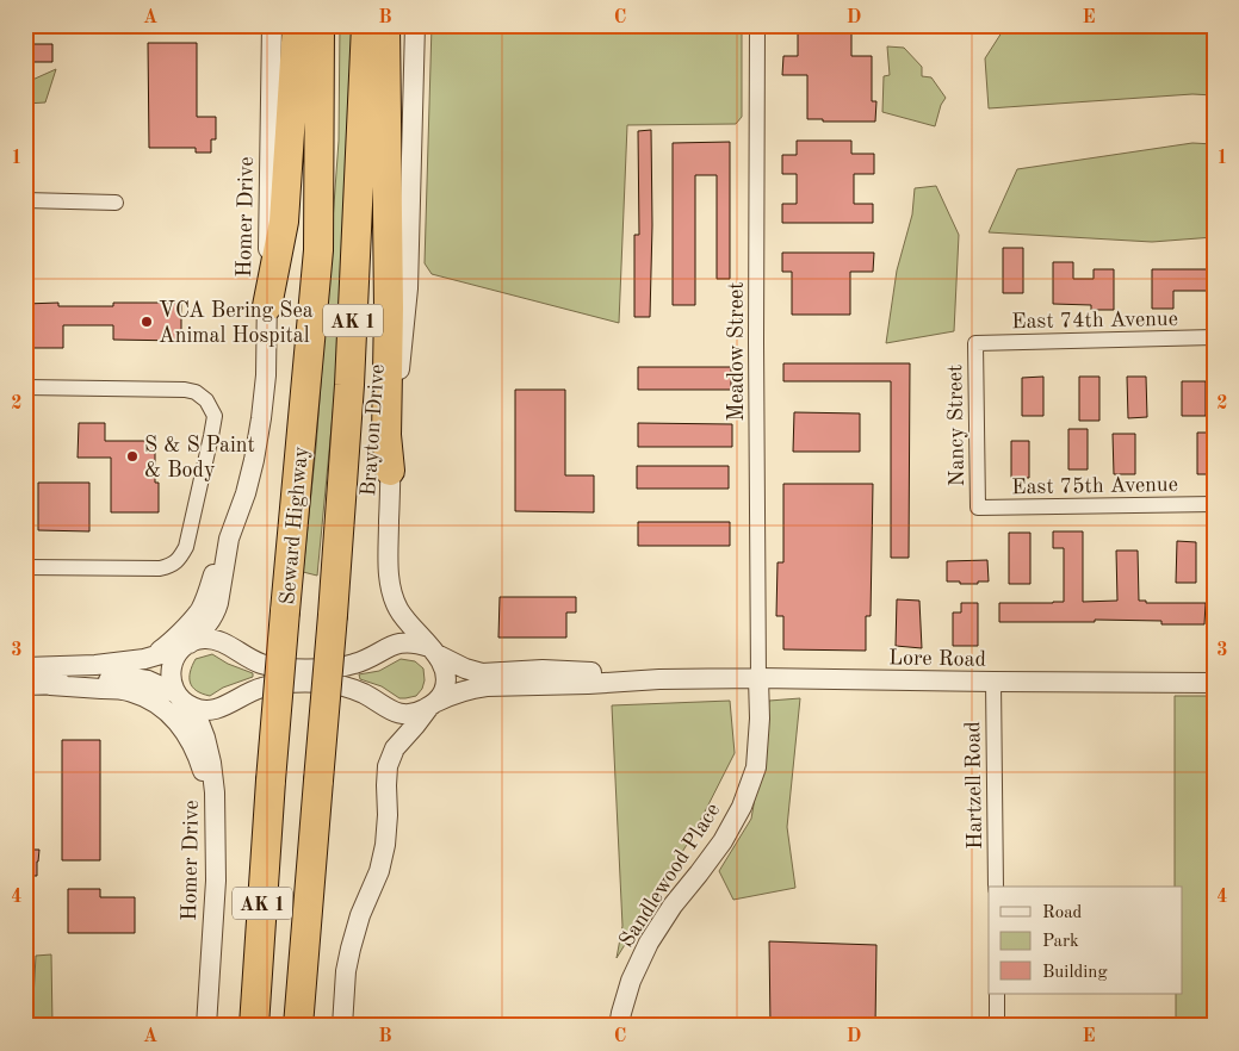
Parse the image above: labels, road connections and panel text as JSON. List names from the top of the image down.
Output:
{
  "streets": {
    "highway": ["AK 1", "Seward Highway"],
    "street": [
      "Homer Drive",
      "East 74th Avenue",
      "Meadow Street",
      "Nancy Street",
      "Brayton Drive",
      "East 75th Avenue",
      "Lore Road",
      "Hartzell Road",
      "Sandlewood Place"
    ]
  },
  "crossings": [
    ["Homer Drive", "Lore Road"],
    ["East 74th Avenue", "Nancy Street"],
    ["Meadow Street", "Lore Road"],
    ["Meadow Street", "Sandlewood Place"],
    ["Nancy Street", "East 75th Avenue"],
    ["Brayton Drive", "Lore Road"],
    ["Lore Road", "Hartzell Road"],
    ["Lore Road", "Sandlewood Place"]
  ],
  "places": ["VCA Bering Sea Animal Hospital", "S & S Paint & Body"],
  "legend": ["Road", "Park", "Building"],
  "grid": {
    "columns": [
      "A",
      "B",
      "C",
      "D",
      "E"
    ],
    "rows": [
      "1",
      "2",
      "3",
      "4"
    ]
  }
}
